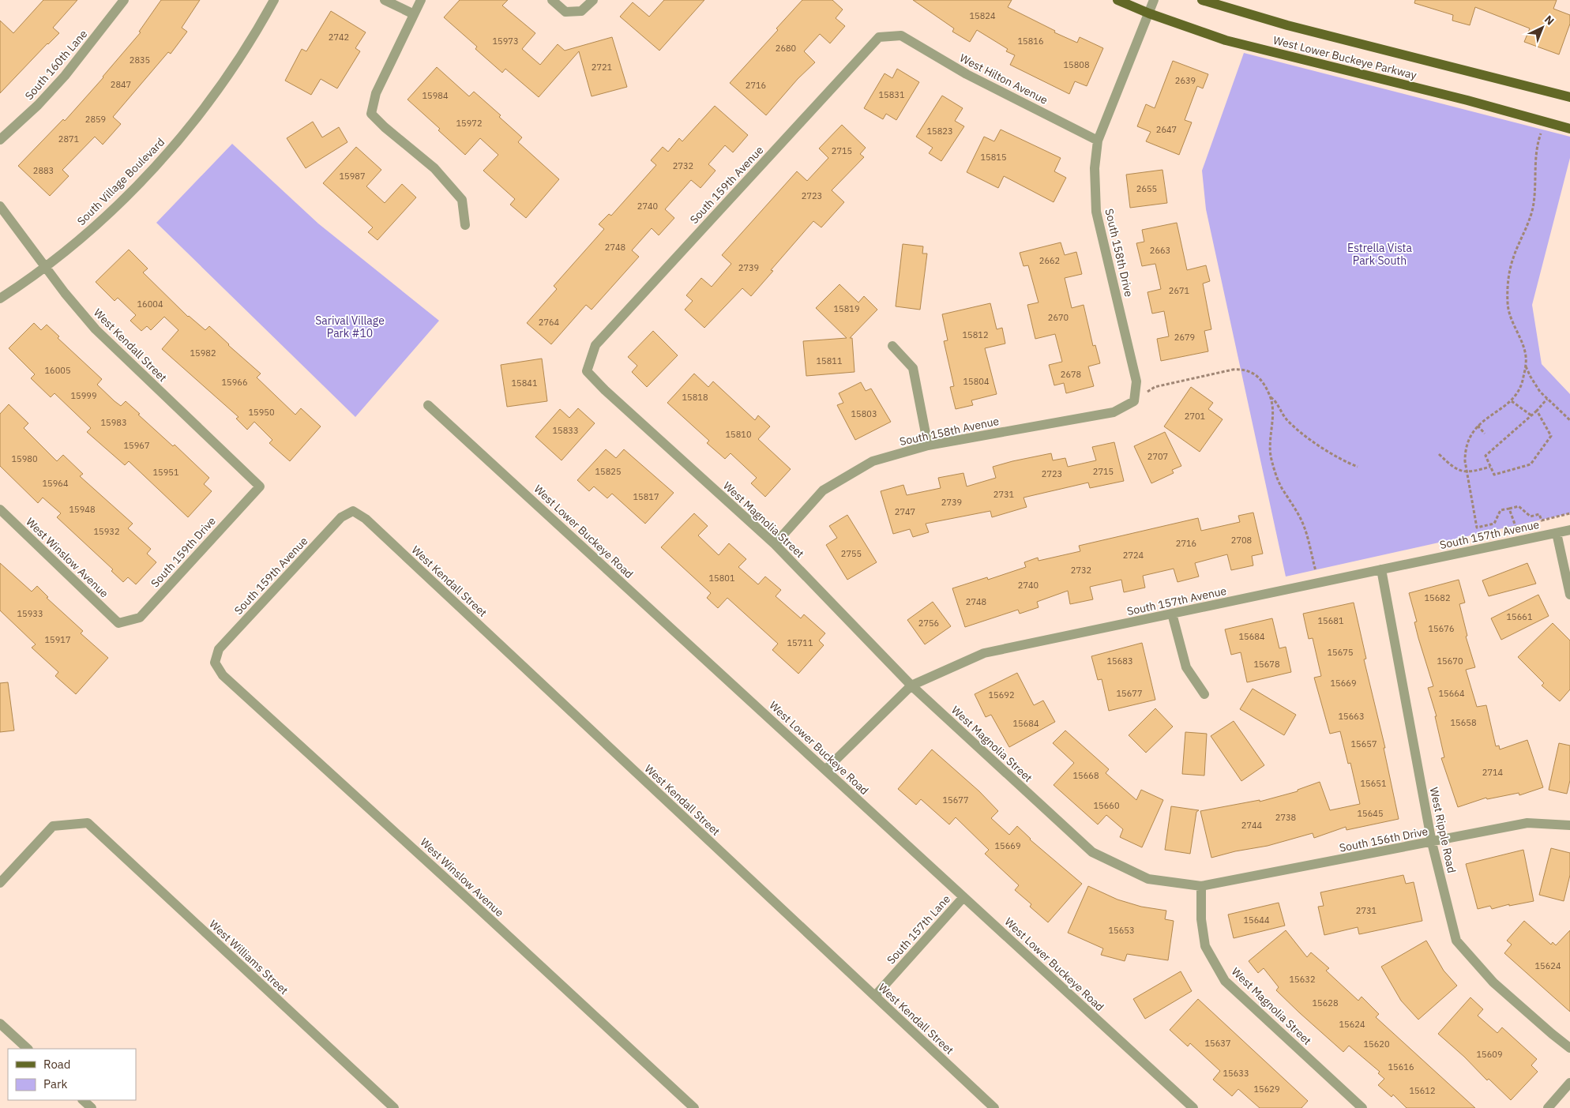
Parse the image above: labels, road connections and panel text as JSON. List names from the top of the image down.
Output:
{
  "streets": {
    "main road": ["West Lower Buckeye Parkway"],
    "street": [
      "South 160th Lane",
      "West Hilton Avenue",
      "South Village Boulevard",
      "South 159th Avenue",
      "South 158th Drive",
      "West Kendall Street",
      "South 158th Avenue",
      "West Magnolia Street",
      "West Lower Buckeye Road",
      "South 157th Avenue",
      "South 159th Drive",
      "West Winslow Avenue",
      "West Ripple Road",
      "South 156th Drive",
      "South 157th Lane",
      "West Williams Street"
    ]
  },
  "crossings": [
    ["West Lower Buckeye Parkway", "South 158th Drive"],
    ["West Hilton Avenue", "South 159th Avenue"],
    ["West Hilton Avenue", "South 158th Drive"],
    ["South Village Boulevard", "West Kendall Street"],
    ["South 159th Avenue", "West Kendall Street"],
    ["South 159th Avenue", "West Magnolia Street"],
    ["South 159th Avenue", "West Winslow Avenue"],
    ["South 158th Drive", "South 158th Avenue"],
    ["West Kendall Street", "South 159th Drive"],
    ["West Kendall Street", "South 157th Lane"],
    ["South 158th Avenue", "West Magnolia Street"],
    ["West Magnolia Street", "South 157th Avenue"],
    ["West Magnolia Street", "South 156th Drive"],
    ["West Lower Buckeye Road", "South 157th Avenue"],
    ["West Lower Buckeye Road", "South 157th Lane"],
    ["South 157th Avenue", "West Ripple Road"],
    ["South 159th Drive", "West Winslow Avenue"],
    ["West Ripple Road", "South 156th Drive"]
  ],
  "parks": ["Estrella Vista Park South", "Sarival Village Park #10"],
  "house_numbers": [
    "15824",
    "2742",
    "15973",
    "15816",
    "2680",
    "2835",
    "15808",
    "2721",
    "2639",
    "2847",
    "2716",
    "15831",
    "15984",
    "2859",
    "15972",
    "2647",
    "15823",
    "2871",
    "2715",
    "15815",
    "2732",
    "2883",
    "15987",
    "2655",
    "2723",
    "2740",
    "2748",
    "2663",
    "2662",
    "2739",
    "2671",
    "16004",
    "15819",
    "2670",
    "2764",
    "15812",
    "2679",
    "15982",
    "15811",
    "16005",
    "2678",
    "15804",
    "15966",
    "15841",
    "15999",
    "15818",
    "15950",
    "15803",
    "2701",
    "15983",
    "15833",
    "15810",
    "15967",
    "2707",
    "15980",
    "15825",
    "2715",
    "15951",
    "2723",
    "15964",
    "2731",
    "15817",
    "2739",
    "15948",
    "2747",
    "15932",
    "2708",
    "2716",
    "2755",
    "2724",
    "2732",
    "15801",
    "2740",
    "15682",
    "2748",
    "15933",
    "15661",
    "15681",
    "2756",
    "15676",
    "15684",
    "15917",
    "15711",
    "15675",
    "15683",
    "15670",
    "15678",
    "15669",
    "15677",
    "15664",
    "15692",
    "15663",
    "15658",
    "15684",
    "15657",
    "2714",
    "15668",
    "15651",
    "15677",
    "15660",
    "15645",
    "2738",
    "2744",
    "15669",
    "2731",
    "15644",
    "15653",
    "15624",
    "15632",
    "15628",
    "15624",
    "15637",
    "15620",
    "15609",
    "15616",
    "15633",
    "15629",
    "15612"
  ],
  "legend": ["Road", "Park"],
  "north": "top right"
}
